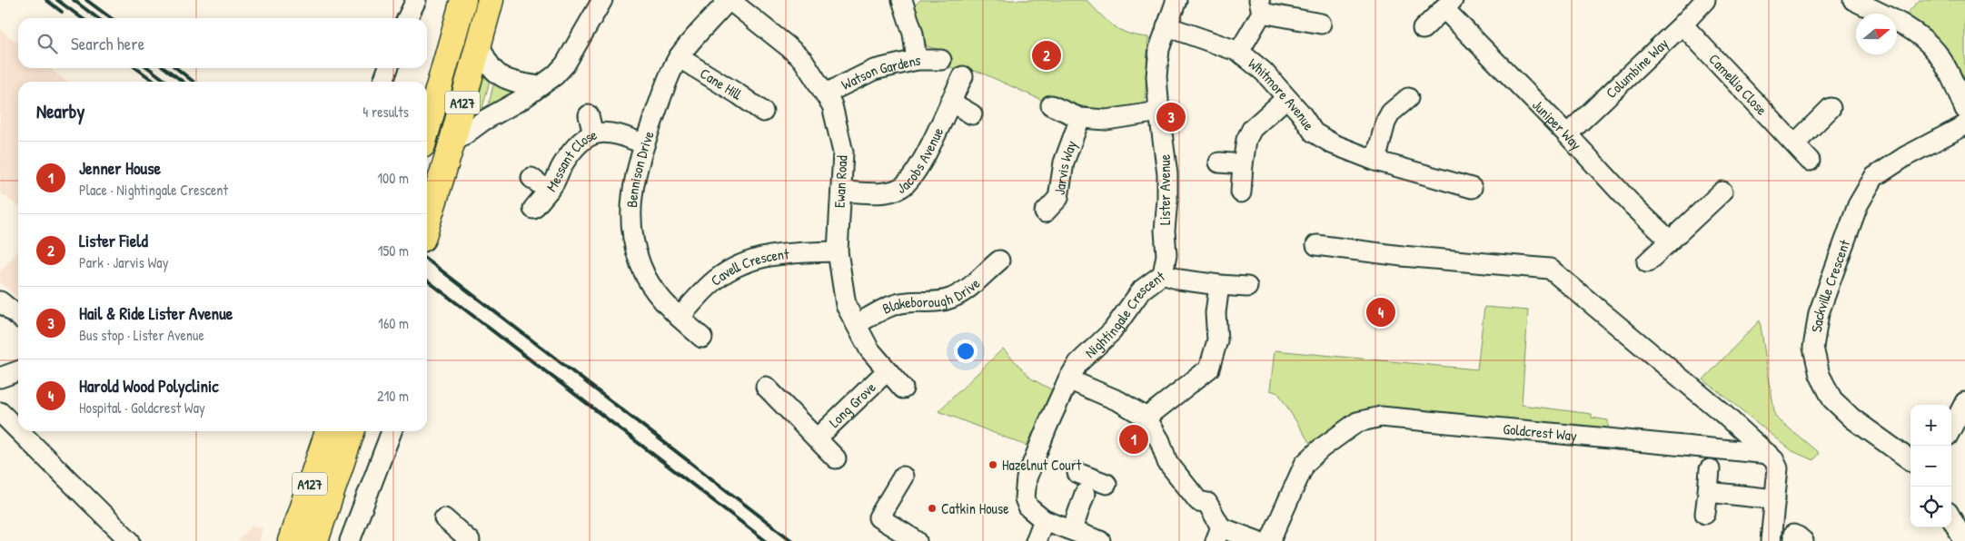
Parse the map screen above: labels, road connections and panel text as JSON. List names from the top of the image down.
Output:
{
  "streets": {
    "highway": ["A127"],
    "street": [
      "Columbine Way",
      "Watson Gardens",
      "Cane Hill",
      "Camellia Close",
      "Whitmore Avenue",
      "Juniper Way",
      "Jacobs Avenue",
      "Messant Close",
      "Jarvis Way",
      "Bennison Drive",
      "Ewan Road",
      "Lister Avenue",
      "Cavell Crescent",
      "Sackville Crescent",
      "Blakeborough Drive",
      "Nightingale Crescent",
      "Long Grove",
      "Goldcrest Way"
    ]
  },
  "crossings": [
    ["Columbine Way", "Camellia Close"],
    ["Columbine Way", "Juniper Way"],
    ["Watson Gardens", "Ewan Road"],
    ["Cane Hill", "Bennison Drive"],
    ["Whitmore Avenue", "Lister Avenue"],
    ["Jacobs Avenue", "Ewan Road"],
    ["Messant Close", "Bennison Drive"],
    ["Bennison Drive", "Ewan Road"],
    ["Bennison Drive", "Cavell Crescent"],
    ["Ewan Road", "Cavell Crescent"],
    ["Ewan Road", "Blakeborough Drive"],
    ["Ewan Road", "Long Grove"],
    ["Lister Avenue", "Nightingale Crescent"]
  ],
  "places": ["Hazelnut Court", "Catkin House"],
  "north": "right",
  "page": {
    "search": "Search here",
    "pins": [
      "2",
      "3",
      "4",
      "1"
    ],
    "heading": ["Nearby", "4 results"],
    "list": [
      {
        "mark": "1",
        "name": "Jenner House",
        "note": "Place · Nightingale Crescent",
        "value": "100 m"
      },
      {
        "mark": "2",
        "name": "Lister Field",
        "note": "Park · Jarvis Way",
        "value": "150 m"
      },
      {
        "mark": "3",
        "name": "Hail & Ride Lister Avenue",
        "note": "Bus stop · Lister Avenue",
        "value": "160 m"
      },
      {
        "mark": "4",
        "name": "Harold Wood Polyclinic",
        "note": "Hospital · Goldcrest Way",
        "value": "210 m"
      }
    ],
    "map_buttons": ["+", "−"]
  }
}
